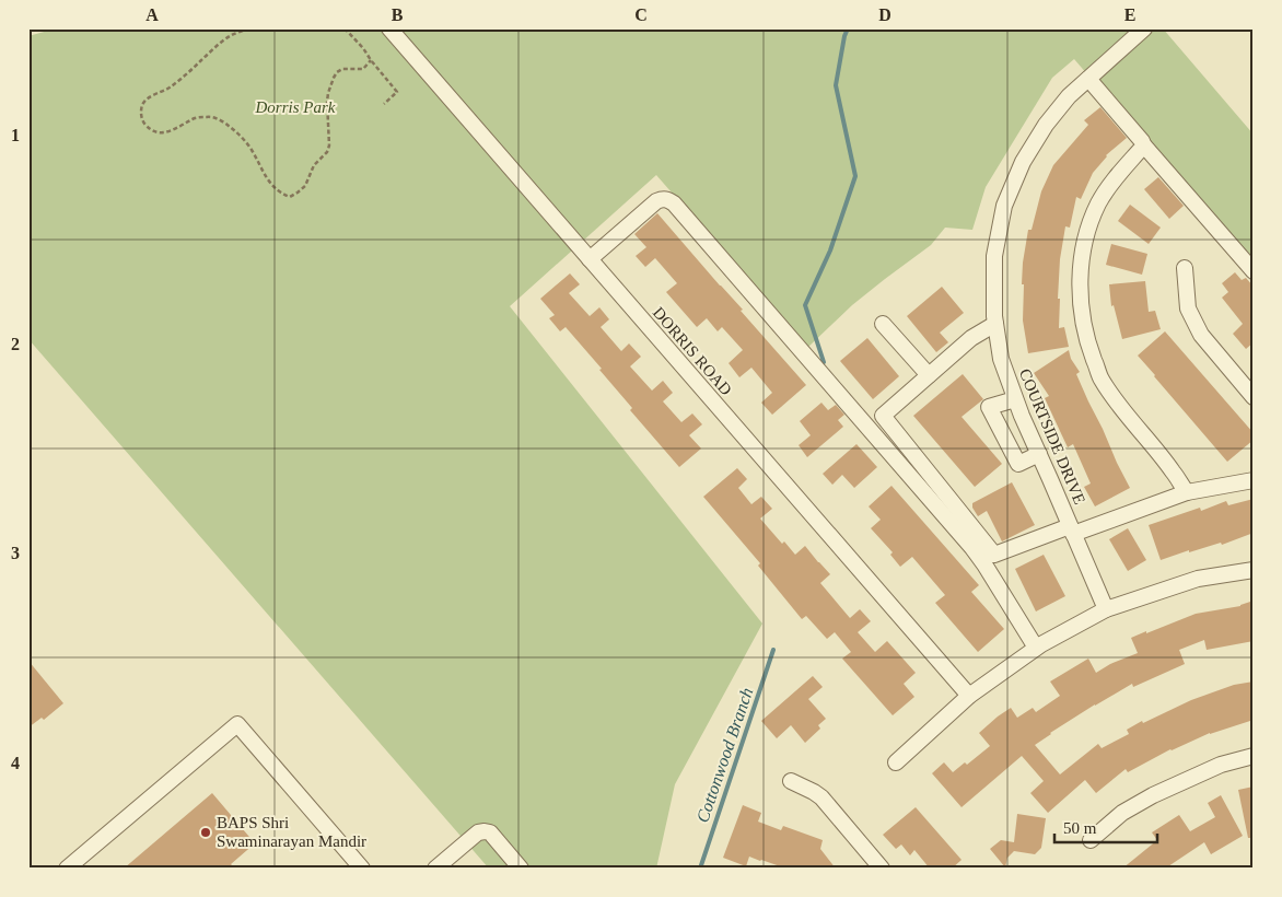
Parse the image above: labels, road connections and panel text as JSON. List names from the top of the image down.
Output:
{
  "streets": {
    "street": ["DORRIS ROAD", "COURTSIDE DRIVE"]
  },
  "water": ["Cottonwood Branch"],
  "parks": ["Dorris Park"],
  "places": ["BAPS Shri Swaminarayan Mandir"],
  "scale_bar": "50 m",
  "grid": {
    "columns": [
      "A",
      "B",
      "C",
      "D",
      "E"
    ],
    "rows": [
      "1",
      "2",
      "3",
      "4"
    ]
  }
}
